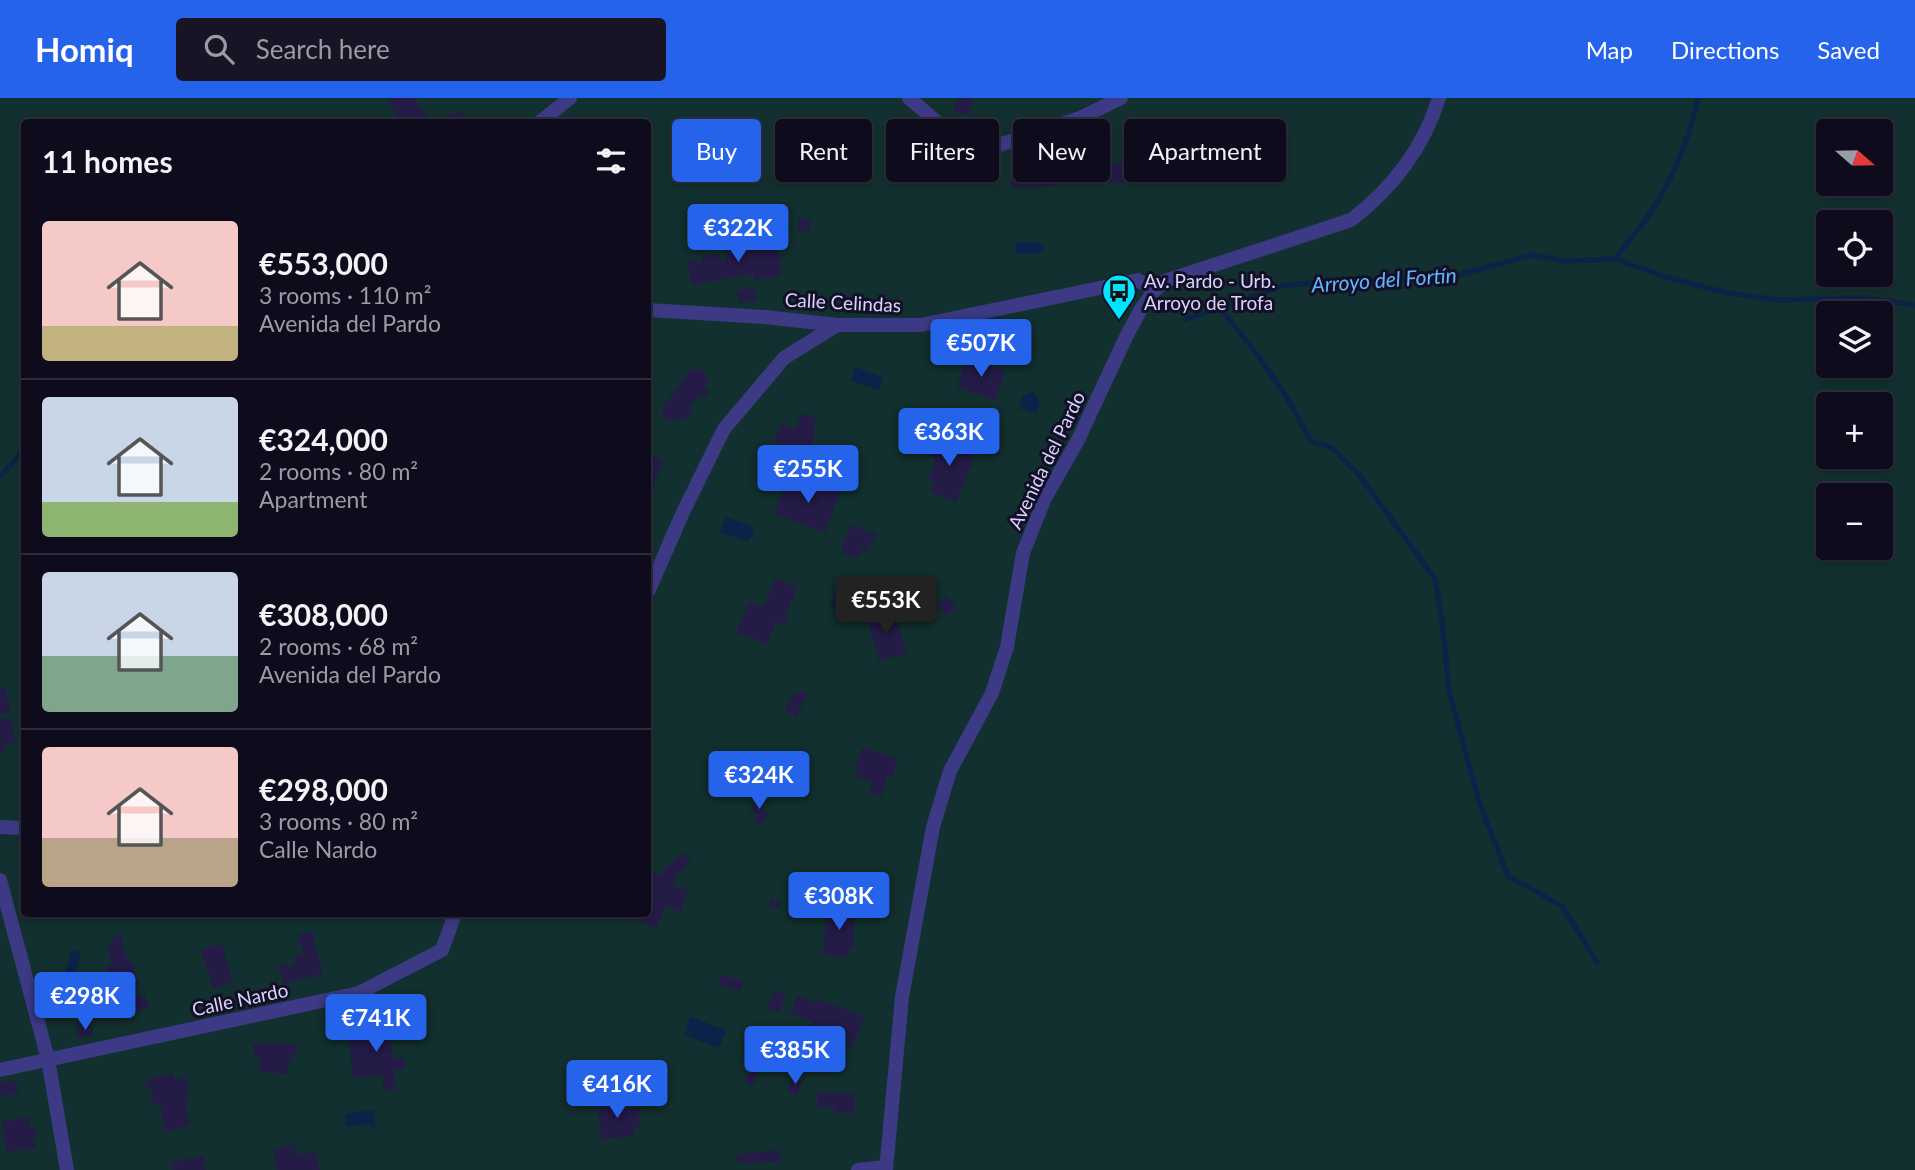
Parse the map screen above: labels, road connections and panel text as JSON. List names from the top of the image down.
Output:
{
  "streets": {
    "street": ["Calle Celindas", "Avenida del Pardo", "Calle Nardo"]
  },
  "crossings": [
    ["Calle Celindas", "Avenida del Pardo"]
  ],
  "water": ["Arroyo del Fortín"],
  "places": {
    "bus stop": ["Av. Pardo - Urb. Arroyo de Trofa"]
  },
  "north": "right",
  "page": {
    "header": "Homiq",
    "search": "Search here",
    "nav": ["Map", "Directions", "Saved"],
    "map_buttons": ["+", "−"],
    "chip": [
      "Buy",
      "Rent",
      "Filters",
      "New",
      "Apartment"
    ],
    "heading": "11 homes",
    "list": [
      {
        "name": "€553,000",
        "note": "3 rooms · 110 m² · Avenida del Pardo"
      },
      {
        "name": "€324,000",
        "note": "2 rooms · 80 m² · Apartment"
      },
      {
        "name": "€308,000",
        "note": "2 rooms · 68 m² · Avenida del Pardo"
      },
      {
        "name": "€298,000",
        "note": "3 rooms · 80 m² · Calle Nardo"
      }
    ],
    "price": [
      "€322K",
      "€507K",
      "€363K",
      "€255K",
      "€553K",
      "€324K",
      "€308K",
      "€298K",
      "€741K",
      "€385K",
      "€416K"
    ]
  }
}
